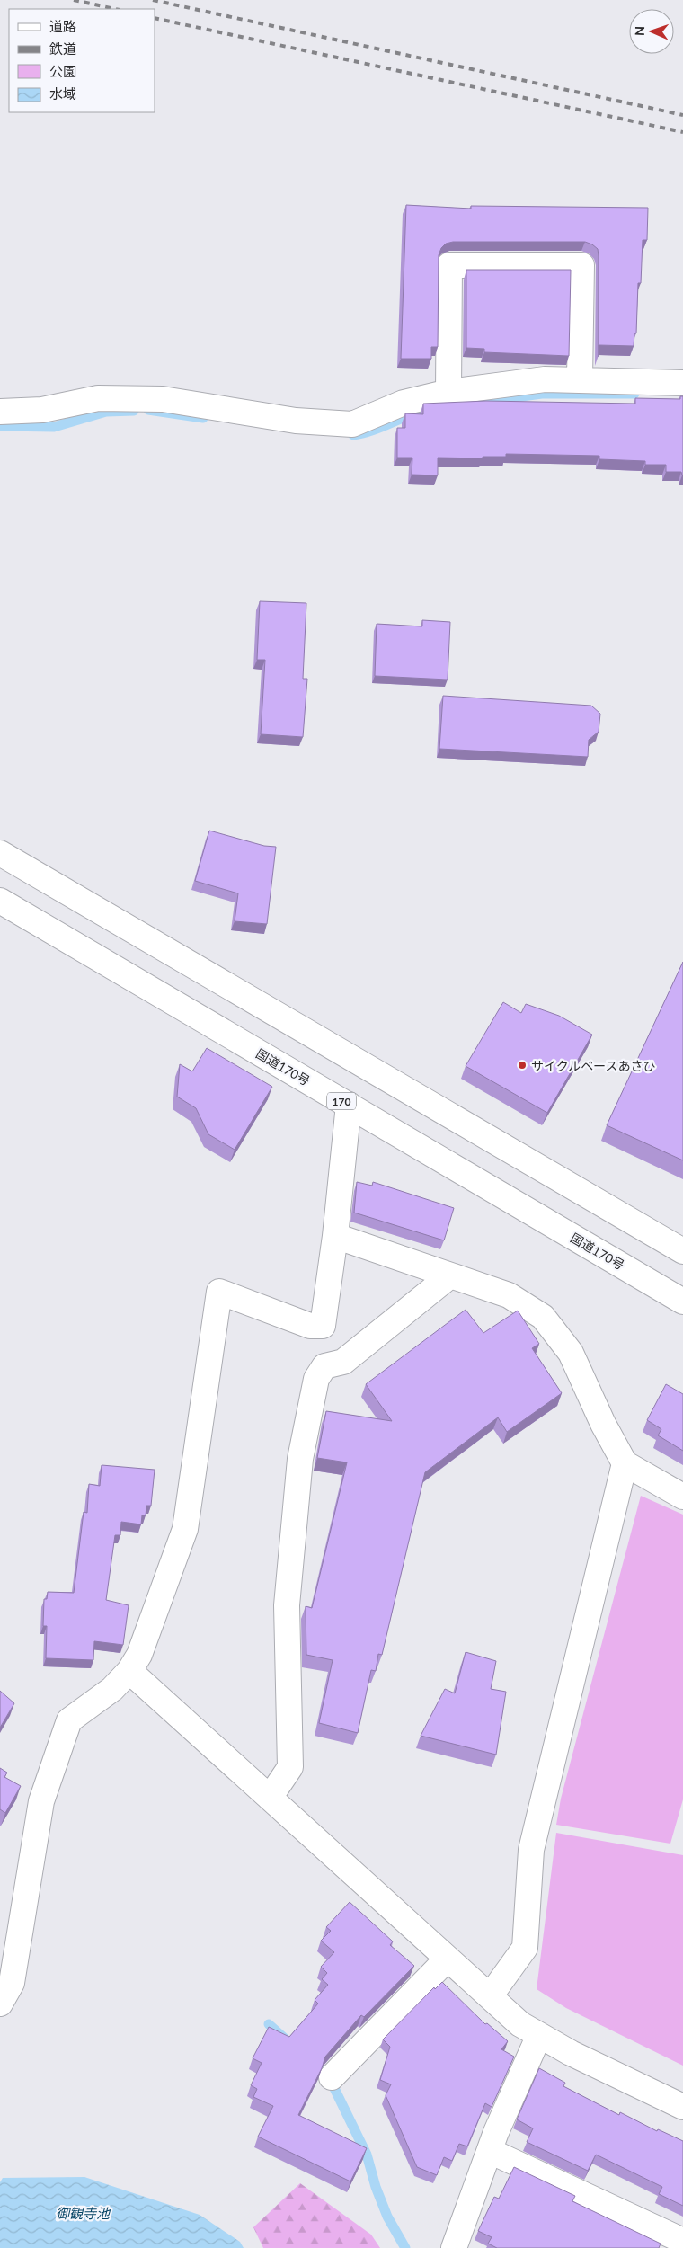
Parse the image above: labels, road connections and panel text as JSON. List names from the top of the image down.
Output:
{
  "streets": {
    "main road": ["国道170号", "170"]
  },
  "water": ["御観寺池"],
  "places": ["サイクルベースあさひ"],
  "legend": [
    "道路",
    "鉄道",
    "公園",
    "水域"
  ],
  "north": "left"
}
